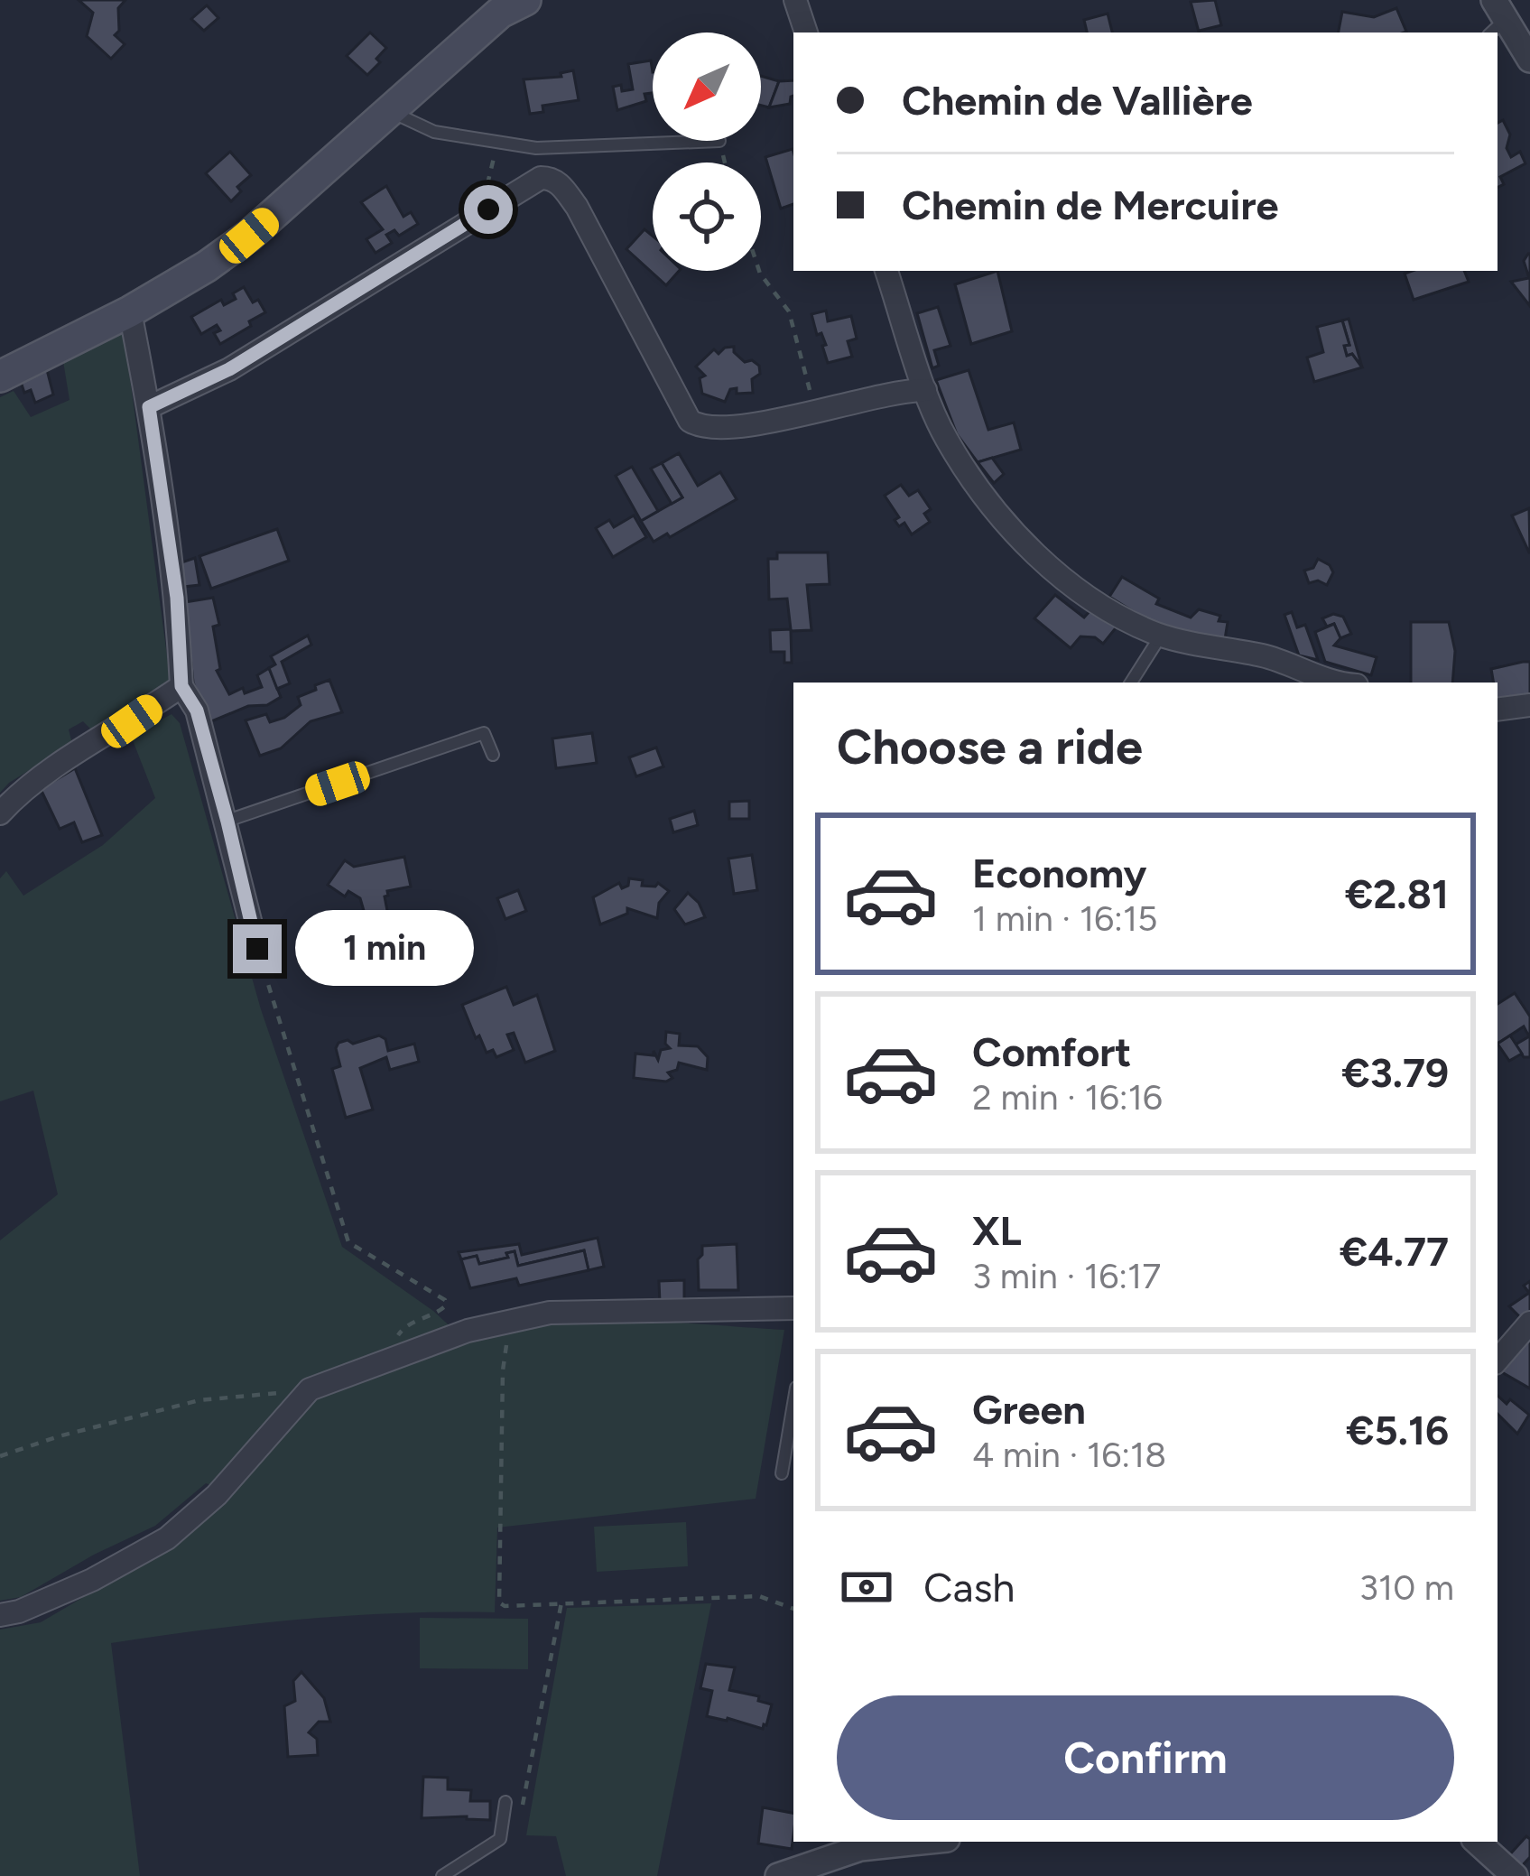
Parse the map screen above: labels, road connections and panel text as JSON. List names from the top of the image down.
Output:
{
  "north": "bottom left",
  "page": {
    "banner": ["Chemin de Vallière", "Chemin de Mercuire"],
    "heading": "Choose a ride",
    "list": [
      {
        "name": "Economy",
        "note": "1 min · 16:15",
        "value": "€2.81"
      },
      {
        "name": "Comfort",
        "note": "2 min · 16:16",
        "value": "€3.79"
      },
      {
        "name": "XL",
        "note": "3 min · 16:17",
        "value": "€4.77"
      },
      {
        "name": "Green",
        "note": "4 min · 16:18",
        "value": "€5.16"
      }
    ],
    "bubble": "1 min",
    "pay": ["Cash", "310 m"],
    "buttons": "Confirm"
  }
}
